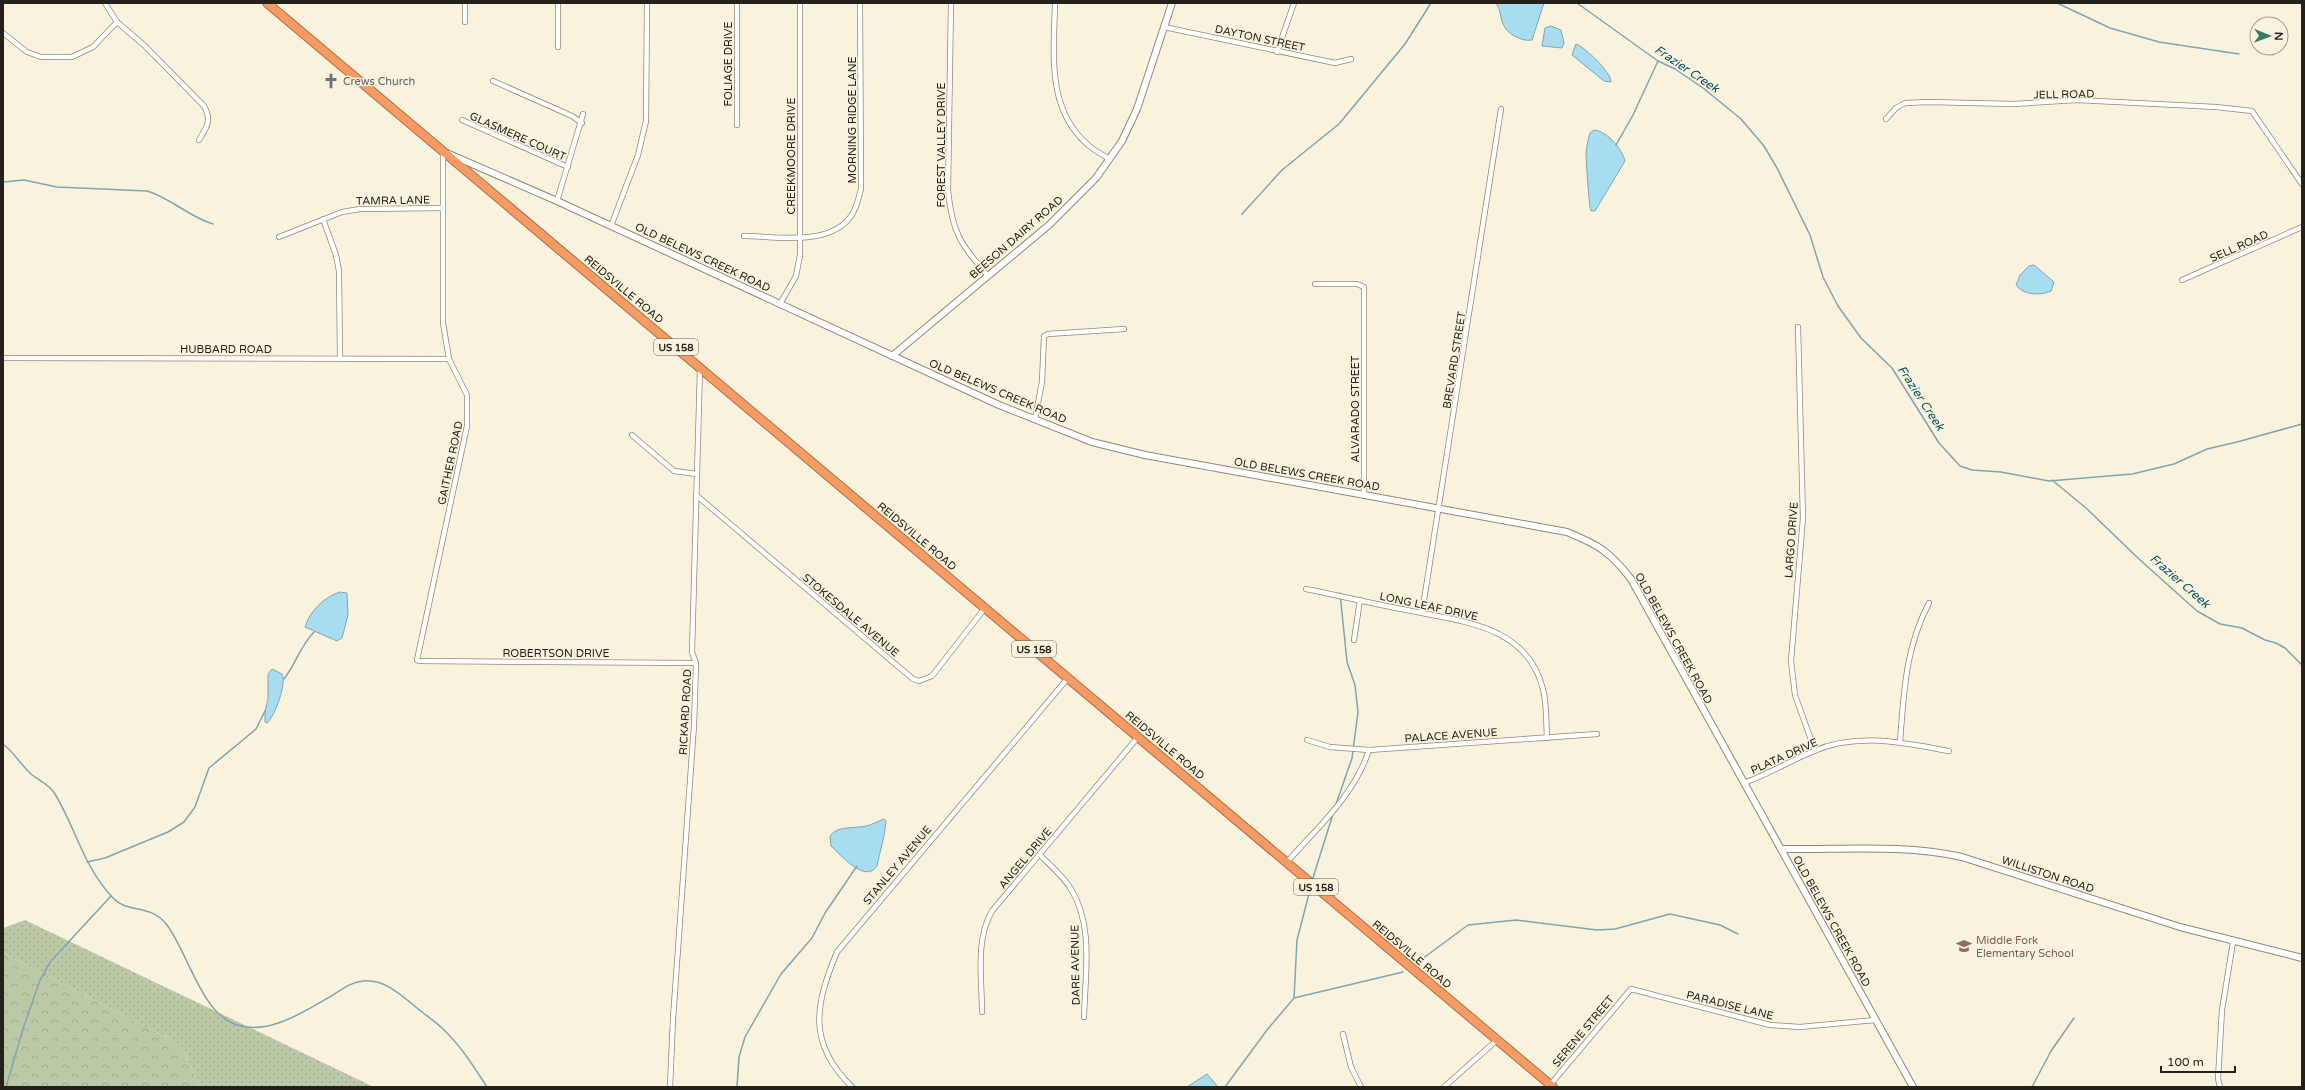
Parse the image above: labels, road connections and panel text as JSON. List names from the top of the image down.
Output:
{
  "streets": {
    "highway": ["REIDSVILLE ROAD", "US 158"],
    "street": [
      "DAYTON STREET",
      "FOLIAGE DRIVE",
      "JELL ROAD",
      "MORNING RIDGE LANE",
      "GLASMERE COURT",
      "FOREST VALLEY DRIVE",
      "CREEKMOORE DRIVE",
      "TAMRA LANE",
      "BEESON DAIRY ROAD",
      "SELL ROAD",
      "OLD BELEWS CREEK ROAD",
      "HUBBARD ROAD",
      "BREVARD STREET",
      "ALVARADO STREET",
      "GAITHER ROAD",
      "LARGO DRIVE",
      "LONG LEAF DRIVE",
      "STOKESDALE AVENUE",
      "ROBERTSON DRIVE",
      "RICKARD ROAD",
      "PALACE AVENUE",
      "PLATA DRIVE",
      "ANGEL DRIVE",
      "STANLEY AVENUE",
      "WILLISTON ROAD",
      "DARE AVENUE",
      "PARADISE LANE",
      "SERENE STREET"
    ]
  },
  "crossings": [
    ["DAYTON STREET", "BEESON DAIRY ROAD"],
    ["MORNING RIDGE LANE", "CREEKMOORE DRIVE"],
    ["FOREST VALLEY DRIVE", "BEESON DAIRY ROAD"],
    ["CREEKMOORE DRIVE", "OLD BELEWS CREEK ROAD"],
    ["TAMRA LANE", "GAITHER ROAD"],
    ["BEESON DAIRY ROAD", "OLD BELEWS CREEK ROAD"],
    ["OLD BELEWS CREEK ROAD", "REIDSVILLE ROAD"],
    ["OLD BELEWS CREEK ROAD", "BREVARD STREET"],
    ["OLD BELEWS CREEK ROAD", "ALVARADO STREET"],
    ["OLD BELEWS CREEK ROAD", "GAITHER ROAD"],
    ["OLD BELEWS CREEK ROAD", "PLATA DRIVE"],
    ["OLD BELEWS CREEK ROAD", "WILLISTON ROAD"],
    ["OLD BELEWS CREEK ROAD", "PARADISE LANE"],
    ["REIDSVILLE ROAD", "GAITHER ROAD"],
    ["REIDSVILLE ROAD", "STOKESDALE AVENUE"],
    ["REIDSVILLE ROAD", "RICKARD ROAD"],
    ["REIDSVILLE ROAD", "ANGEL DRIVE"],
    ["REIDSVILLE ROAD", "STANLEY AVENUE"],
    ["REIDSVILLE ROAD", "SERENE STREET"],
    ["HUBBARD ROAD", "GAITHER ROAD"],
    ["BREVARD STREET", "LONG LEAF DRIVE"],
    ["GAITHER ROAD", "ROBERTSON DRIVE"],
    ["LARGO DRIVE", "PLATA DRIVE"],
    ["LONG LEAF DRIVE", "PALACE AVENUE"],
    ["STOKESDALE AVENUE", "RICKARD ROAD"],
    ["ROBERTSON DRIVE", "RICKARD ROAD"],
    ["ANGEL DRIVE", "DARE AVENUE"],
    ["PARADISE LANE", "SERENE STREET"]
  ],
  "water": ["Frazier Creek"],
  "places": {
    "church": ["Crews Church"],
    "school or university": ["Middle Fork Elementary School"]
  },
  "scale_bar": "100 m",
  "north": "right"
}
